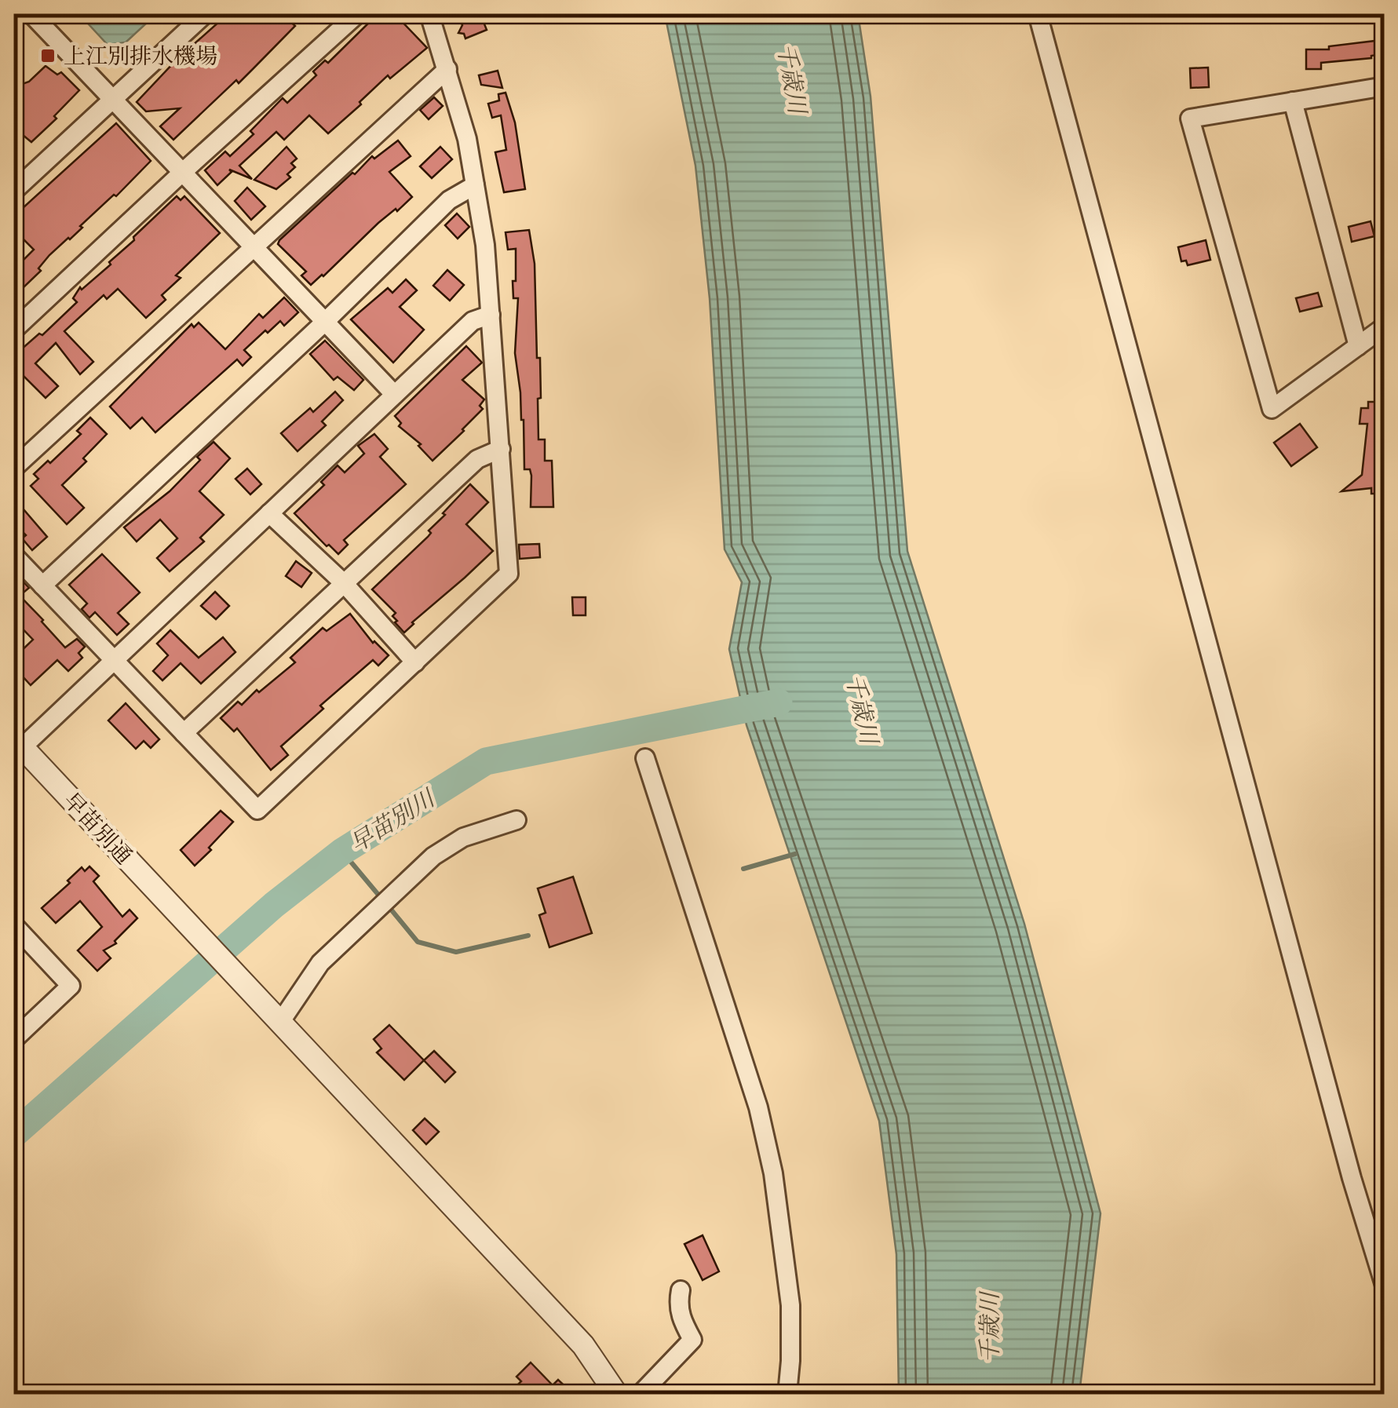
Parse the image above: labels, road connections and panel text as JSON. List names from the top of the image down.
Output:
{
  "streets": {
    "street": ["早苗別通"]
  },
  "water": ["千歳川", "早苗別川"],
  "places": {
    "transit": ["上江別排水機場"]
  }
}
